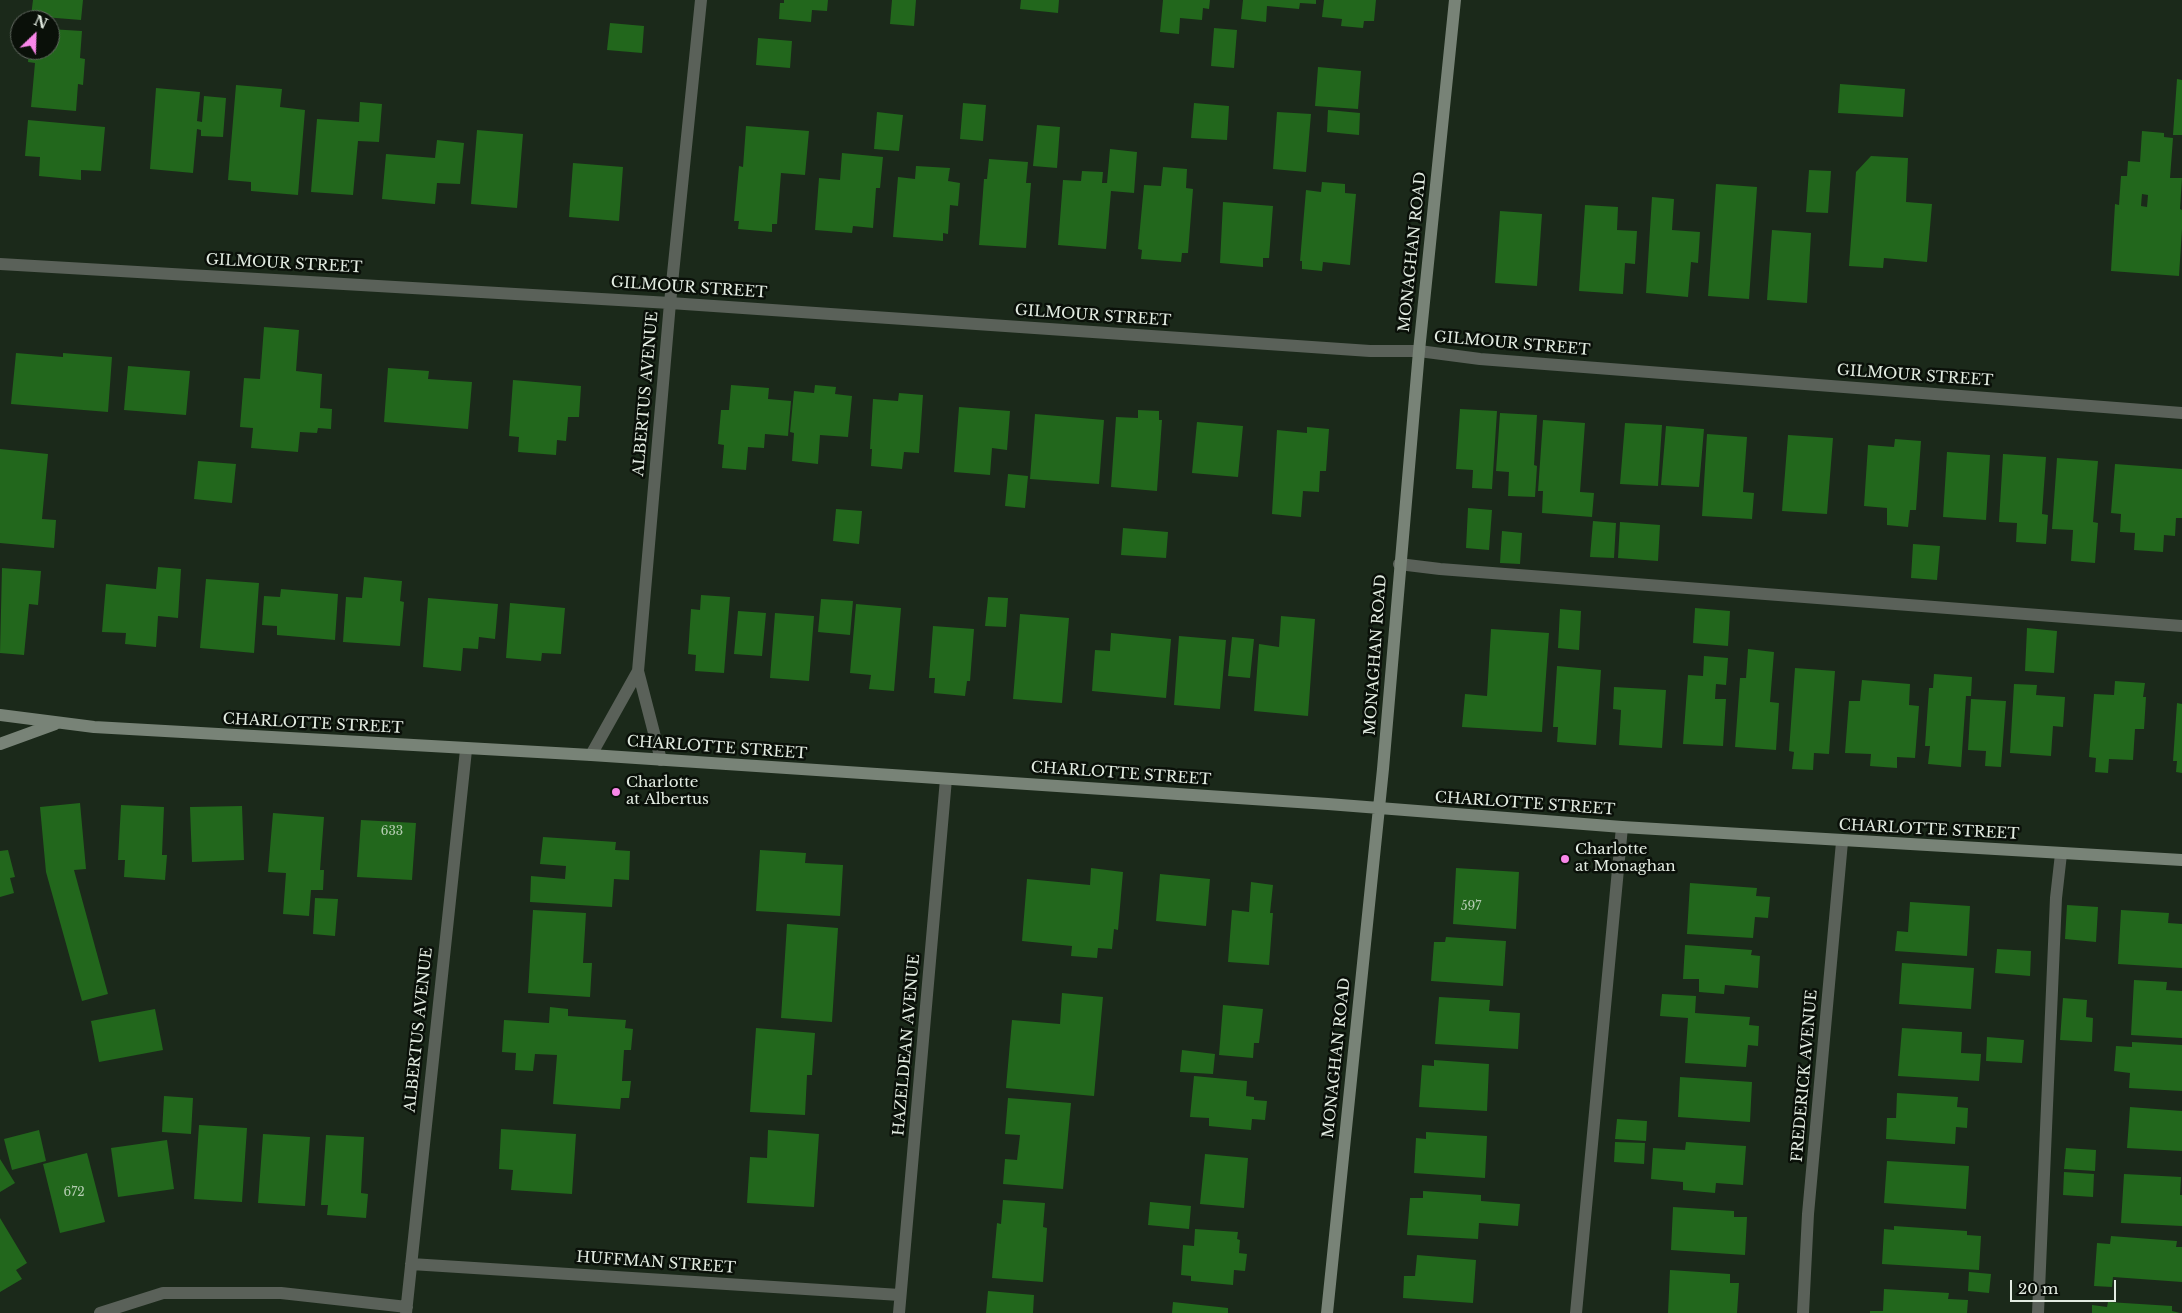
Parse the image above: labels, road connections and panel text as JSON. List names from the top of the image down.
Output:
{
  "streets": {
    "main road": ["MONAGHAN ROAD", "CHARLOTTE STREET"],
    "street": [
      "GILMOUR STREET",
      "ALBERTUS AVENUE",
      "HAZELDEAN AVENUE",
      "FREDERICK AVENUE",
      "HUFFMAN STREET"
    ]
  },
  "crossings": [
    ["MONAGHAN ROAD", "GILMOUR STREET"],
    ["MONAGHAN ROAD", "CHARLOTTE STREET"],
    ["GILMOUR STREET", "ALBERTUS AVENUE"],
    ["ALBERTUS AVENUE", "CHARLOTTE STREET"],
    ["ALBERTUS AVENUE", "HUFFMAN STREET"],
    ["CHARLOTTE STREET", "HAZELDEAN AVENUE"],
    ["CHARLOTTE STREET", "FREDERICK AVENUE"],
    ["HAZELDEAN AVENUE", "HUFFMAN STREET"]
  ],
  "places": ["Charlotte at Albertus", "Charlotte at Monaghan"],
  "house_numbers": ["633", "597", "672"],
  "scale_bar": "20 m",
  "north": "top right"
}
